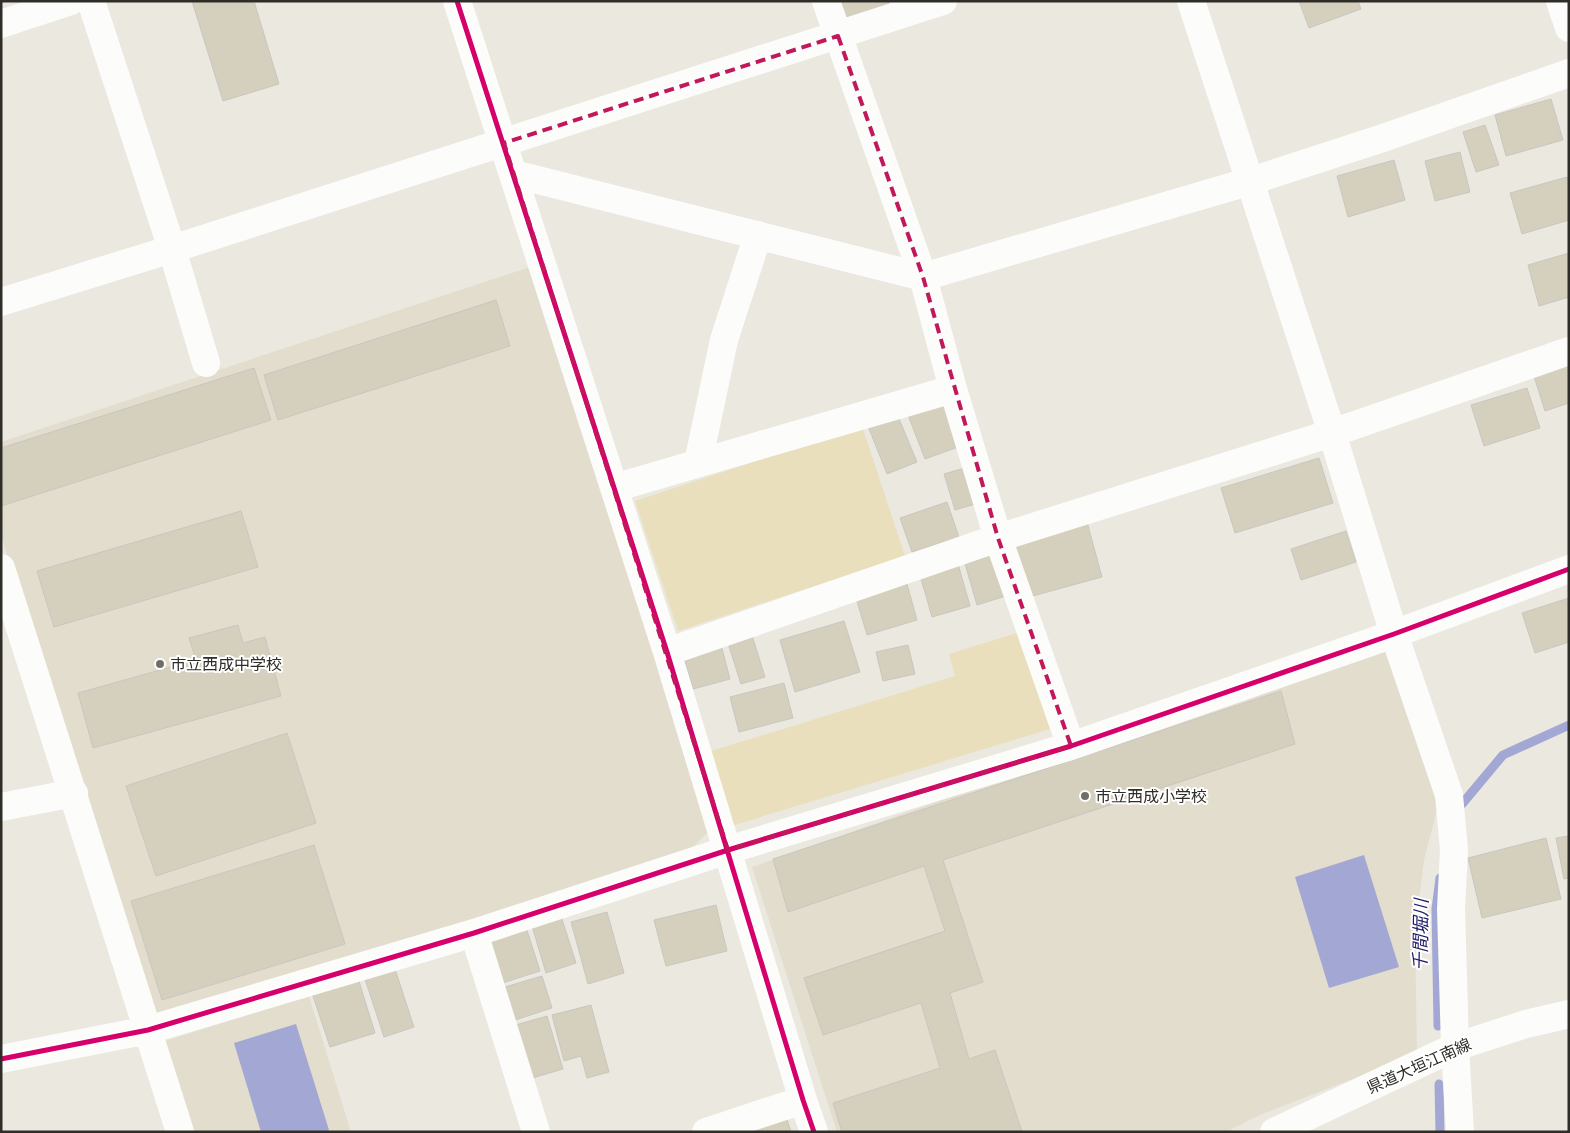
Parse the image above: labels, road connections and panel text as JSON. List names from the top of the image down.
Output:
{
  "streets": {
    "street": ["県道大垣江南線"]
  },
  "water": ["千間堀川"],
  "places": ["市立西成中学校", "市立西成小学校"]
}
